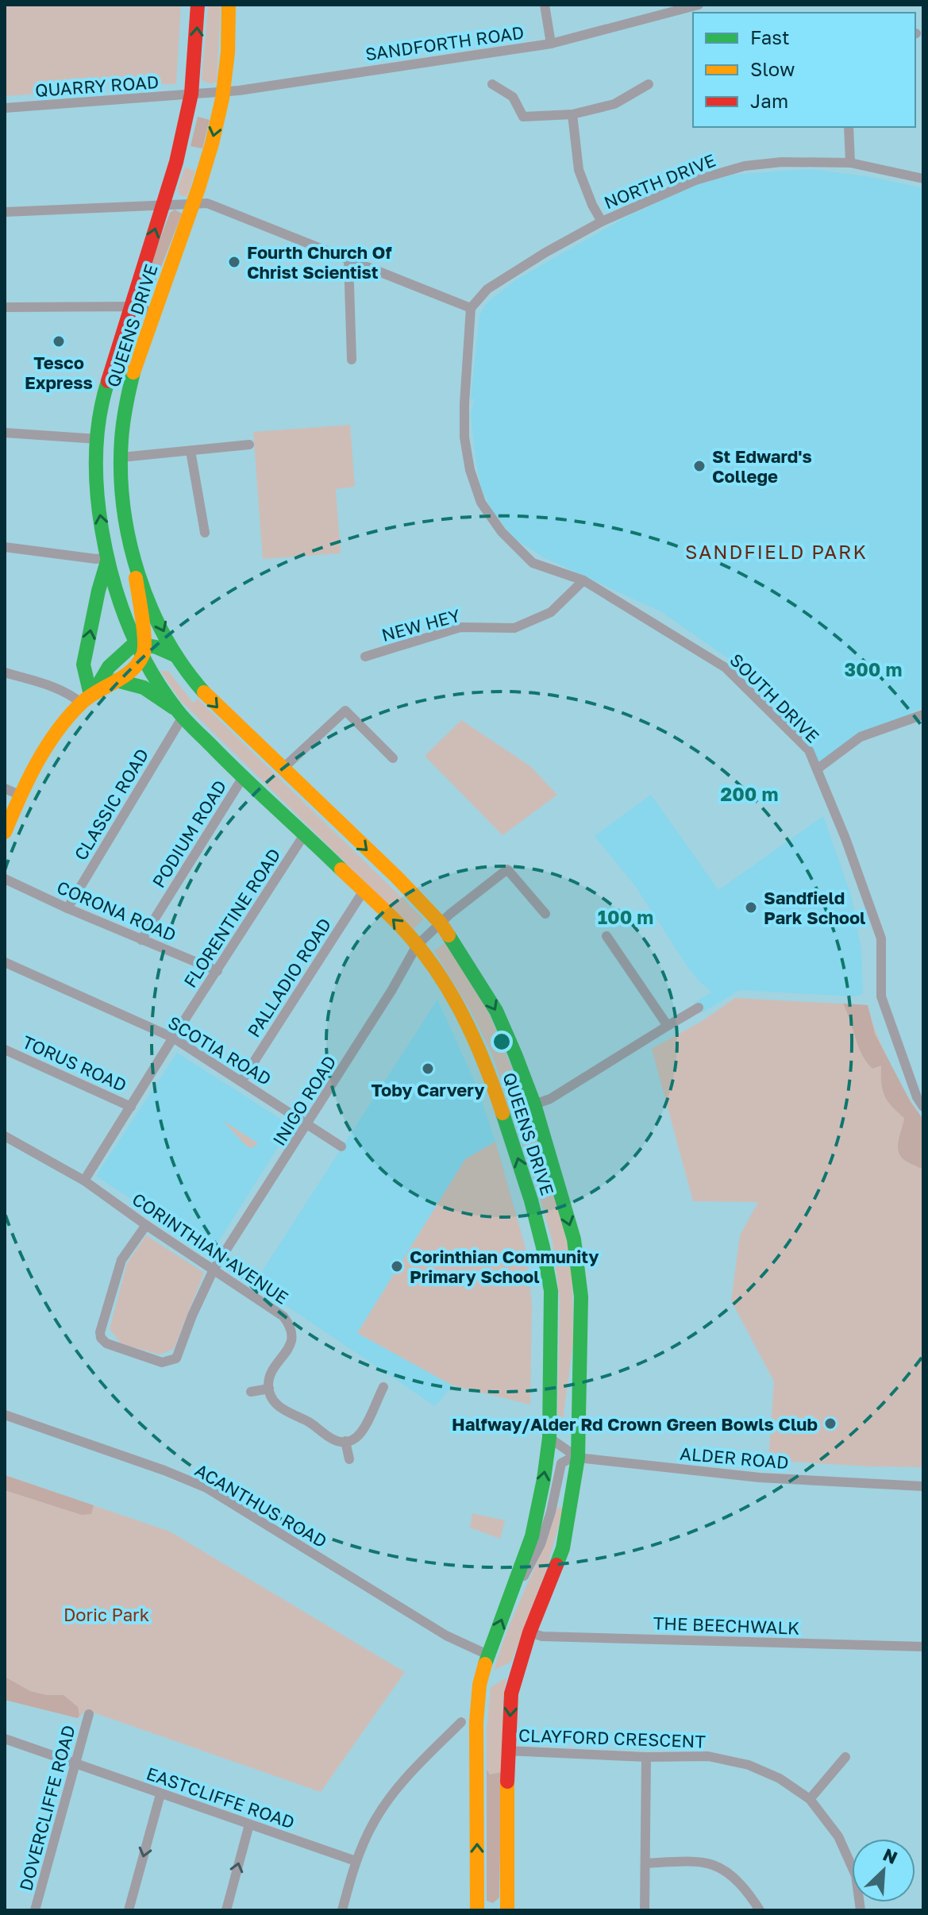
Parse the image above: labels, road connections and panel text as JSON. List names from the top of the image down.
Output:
{
  "streets": {
    "main road": ["QUEENS DRIVE"],
    "street": [
      "SANDFORTH ROAD",
      "QUARRY ROAD",
      "NORTH DRIVE",
      "NEW HEY",
      "SOUTH DRIVE",
      "CLASSIC ROAD",
      "PODIUM ROAD",
      "CORONA ROAD",
      "FLORENTINE ROAD",
      "PALLADIO ROAD",
      "SCOTIA ROAD",
      "TORUS ROAD",
      "INIGO ROAD",
      "CORINTHIAN AVENUE",
      "ALDER ROAD",
      "ACANTHUS ROAD",
      "THE BEECHWALK",
      "CLAYFORD CRESCENT",
      "EASTCLIFFE ROAD",
      "DOVERCLIFFE ROAD"
    ]
  },
  "crossings": [
    ["SANDFORTH ROAD", "QUARRY ROAD"],
    ["SANDFORTH ROAD", "QUEENS DRIVE"],
    ["QUARRY ROAD", "QUEENS DRIVE"],
    ["NORTH DRIVE", "SOUTH DRIVE"],
    ["QUEENS DRIVE", "CLASSIC ROAD"],
    ["QUEENS DRIVE", "PODIUM ROAD"],
    ["QUEENS DRIVE", "FLORENTINE ROAD"],
    ["QUEENS DRIVE", "PALLADIO ROAD"],
    ["QUEENS DRIVE", "INIGO ROAD"],
    ["QUEENS DRIVE", "ALDER ROAD"],
    ["QUEENS DRIVE", "ACANTHUS ROAD"],
    ["QUEENS DRIVE", "THE BEECHWALK"],
    ["QUEENS DRIVE", "CLAYFORD CRESCENT"],
    ["NEW HEY", "SOUTH DRIVE"],
    ["CLASSIC ROAD", "CORONA ROAD"],
    ["PODIUM ROAD", "CORONA ROAD"],
    ["CORONA ROAD", "FLORENTINE ROAD"],
    ["FLORENTINE ROAD", "SCOTIA ROAD"],
    ["FLORENTINE ROAD", "TORUS ROAD"],
    ["FLORENTINE ROAD", "CORINTHIAN AVENUE"],
    ["PALLADIO ROAD", "SCOTIA ROAD"],
    ["SCOTIA ROAD", "INIGO ROAD"],
    ["INIGO ROAD", "CORINTHIAN AVENUE"],
    ["EASTCLIFFE ROAD", "DOVERCLIFFE ROAD"]
  ],
  "districts": ["SANDFIELD PARK"],
  "parks": ["Doric Park"],
  "places": [
    "Fourth Church Of Christ Scientist",
    "Tesco Express",
    "St Edward's College",
    "Sandfield Park School",
    "Toby Carvery",
    "Corinthian Community Primary School",
    "Halfway/Alder Rd Crown Green Bowls Club"
  ],
  "legend": ["Fast", "Slow", "Jam"],
  "north": "top right",
  "rings": ["300 m", "200 m", "100 m"]
}
